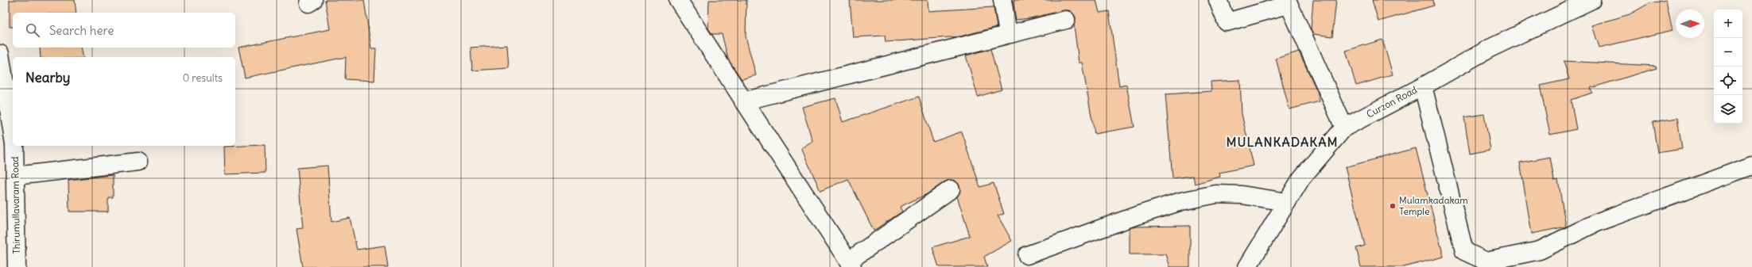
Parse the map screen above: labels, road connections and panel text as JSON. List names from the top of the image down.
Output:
{
  "streets": {
    "street": ["Curzon Road", "Thirumullavaram Road"]
  },
  "districts": ["MULANKADAKAM"],
  "places": ["Mulamkadakam Temple"],
  "north": "right",
  "page": {
    "map_buttons": ["+", "−"],
    "search": "Search here",
    "heading": ["Nearby", "0 results"]
  }
}
